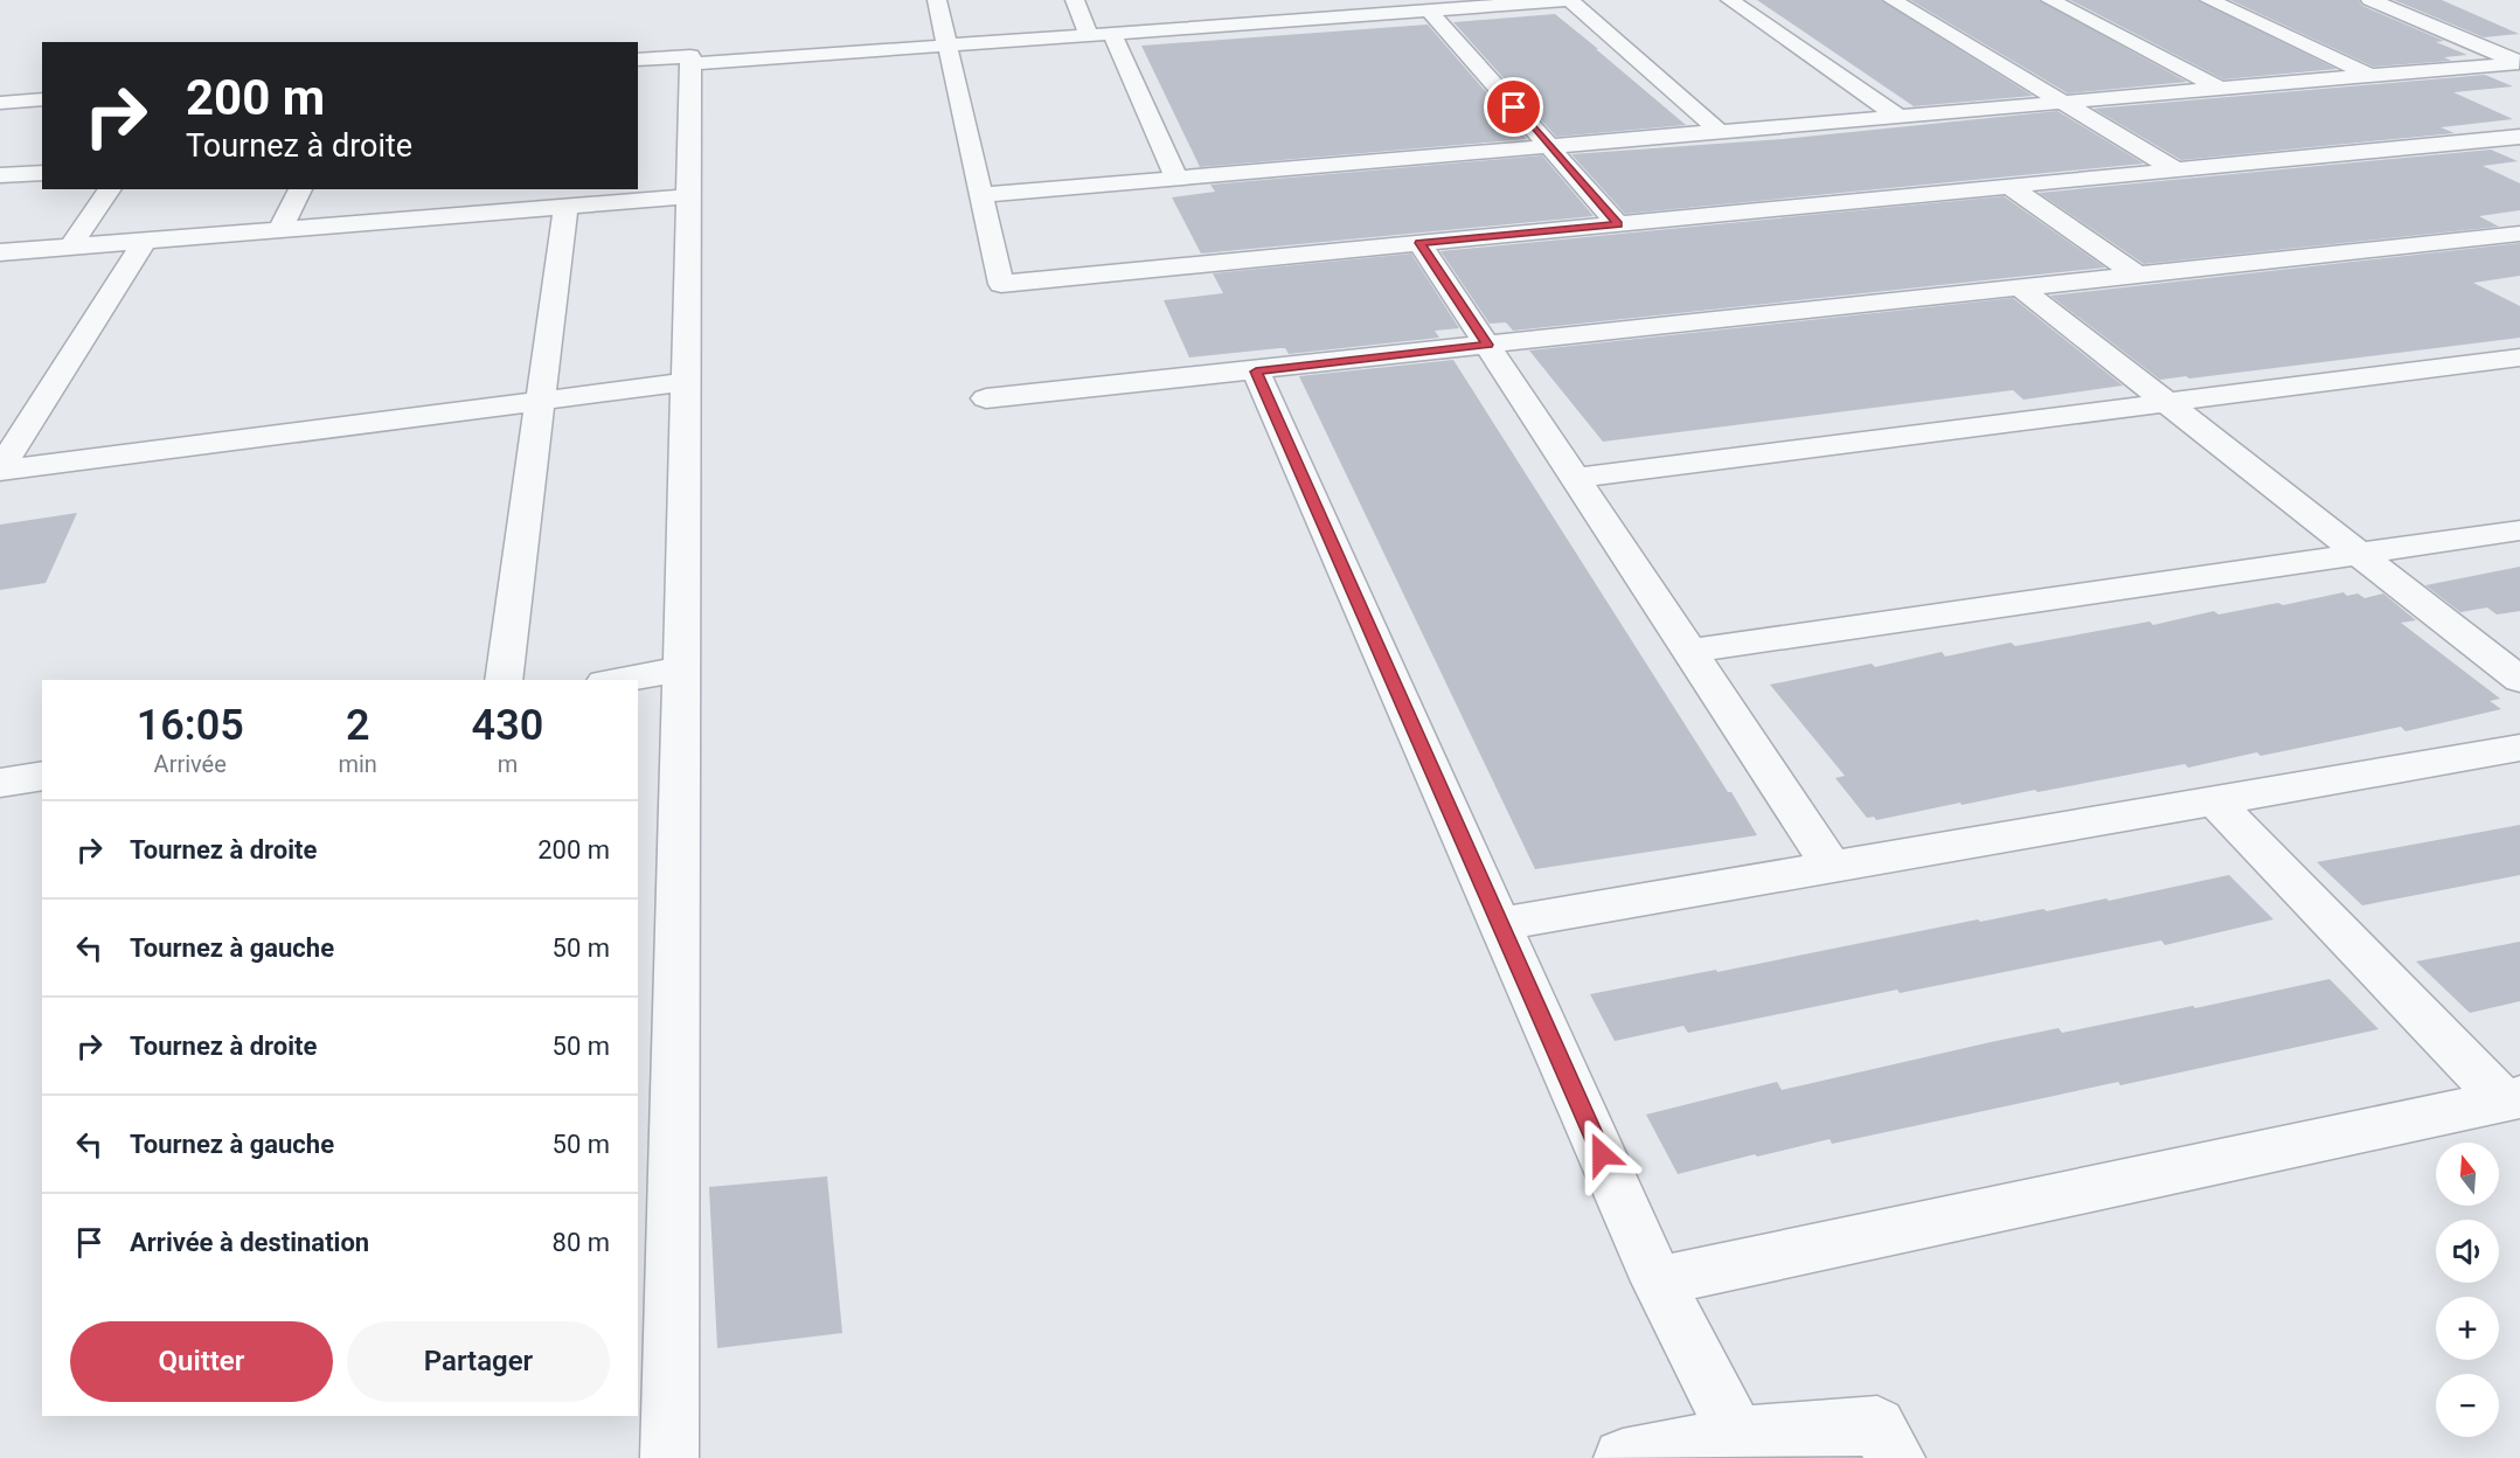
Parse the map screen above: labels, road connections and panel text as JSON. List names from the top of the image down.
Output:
{
  "north": "top",
  "page": {
    "turn": ["200 m", "Tournez à droite"],
    "eta": [
      "16:05",
      "Arrivée",
      "2",
      "min",
      "430",
      "m"
    ],
    "list": [
      {
        "name": "Tournez à droite",
        "value": "200 m"
      },
      {
        "name": "Tournez à gauche",
        "value": "50 m"
      },
      {
        "name": "Tournez à droite",
        "value": "50 m"
      },
      {
        "name": "Tournez à gauche",
        "value": "50 m"
      },
      {
        "name": "Arrivée à destination",
        "value": "80 m"
      }
    ],
    "map_buttons": ["+", "−"],
    "buttons": ["Quitter", "Partager"]
  }
}
